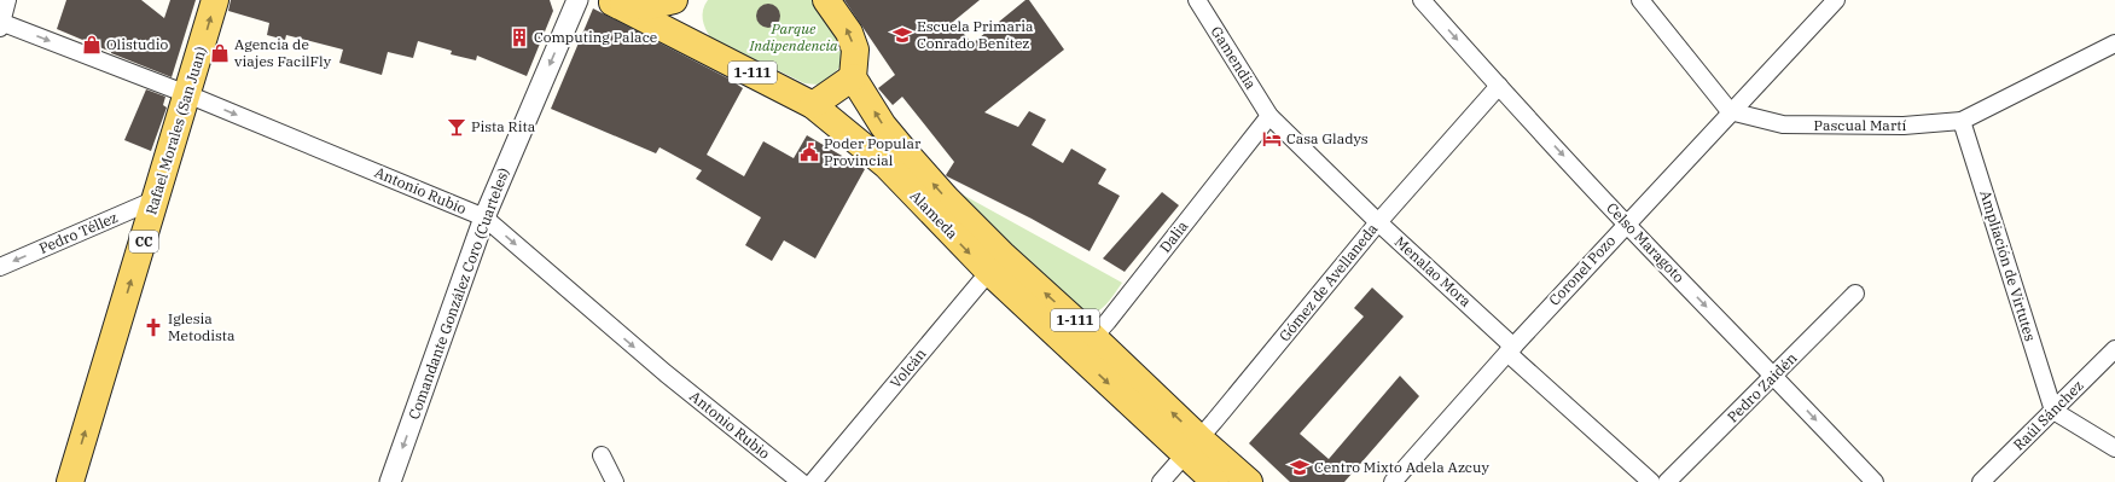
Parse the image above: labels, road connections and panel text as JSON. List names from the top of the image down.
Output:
{
  "streets": {
    "main road": [
      "1-111",
      "Rafael Morales (San Juan)",
      "Alameda",
      "CC"
    ],
    "street": [
      "Gamendia",
      "Pascual Martí",
      "Antonio Rubio",
      "Pedro Téllez",
      "Dalia",
      "Celso Maragoto",
      "Ampliación de Virtutes",
      "Coronel Pozo",
      "Menalao Mora",
      "Gómez de Avellaneda",
      "Comandante González Coro (Cuarteles)",
      "Volcán",
      "Pedro Zaidén",
      "Raúl Sánchez"
    ]
  },
  "crossings": [
    ["Gamendia", "Dalia"],
    ["Gamendia", "Menalao Mora"],
    ["1-111", "Alameda"],
    ["Pascual Martí", "Ampliación de Virtutes"],
    ["Pascual Martí", "Coronel Pozo"],
    ["Rafael Morales (San Juan)", "Antonio Rubio"],
    ["Rafael Morales (San Juan)", "Pedro Téllez"],
    ["Antonio Rubio", "Comandante González Coro (Cuarteles)"],
    ["Alameda", "Dalia"],
    ["Alameda", "Gómez de Avellaneda"],
    ["Alameda", "Volcán"],
    ["Dalia", "Menalao Mora"],
    ["Celso Maragoto", "Coronel Pozo"],
    ["Celso Maragoto", "Gómez de Avellaneda"],
    ["Celso Maragoto", "Pedro Zaidén"],
    ["Ampliación de Virtutes", "Raúl Sánchez"],
    ["Coronel Pozo", "Menalao Mora"],
    ["Menalao Mora", "Gómez de Avellaneda"]
  ],
  "one_way": [
    "Rafael Morales (San Juan)",
    "Antonio Rubio",
    "Pedro Téllez",
    "Celso Maragoto",
    "Comandante González Coro (Cuarteles)"
  ],
  "parks": ["Parque Indipendencia"],
  "places": {
    "school or university": ["Escuela Primaria Conrado Benítez", "Centro Mixto Adela Azcuy"],
    "building": ["Computing Palace"],
    "shop": ["Olistudio", "Agencia de viajes FacilFly"],
    "bar": ["Pista Rita"],
    "hotel": ["Casa Gladys"],
    "public building": ["Poder Popular Provincial"],
    "church": ["Iglesia Metodista"]
  }
}
